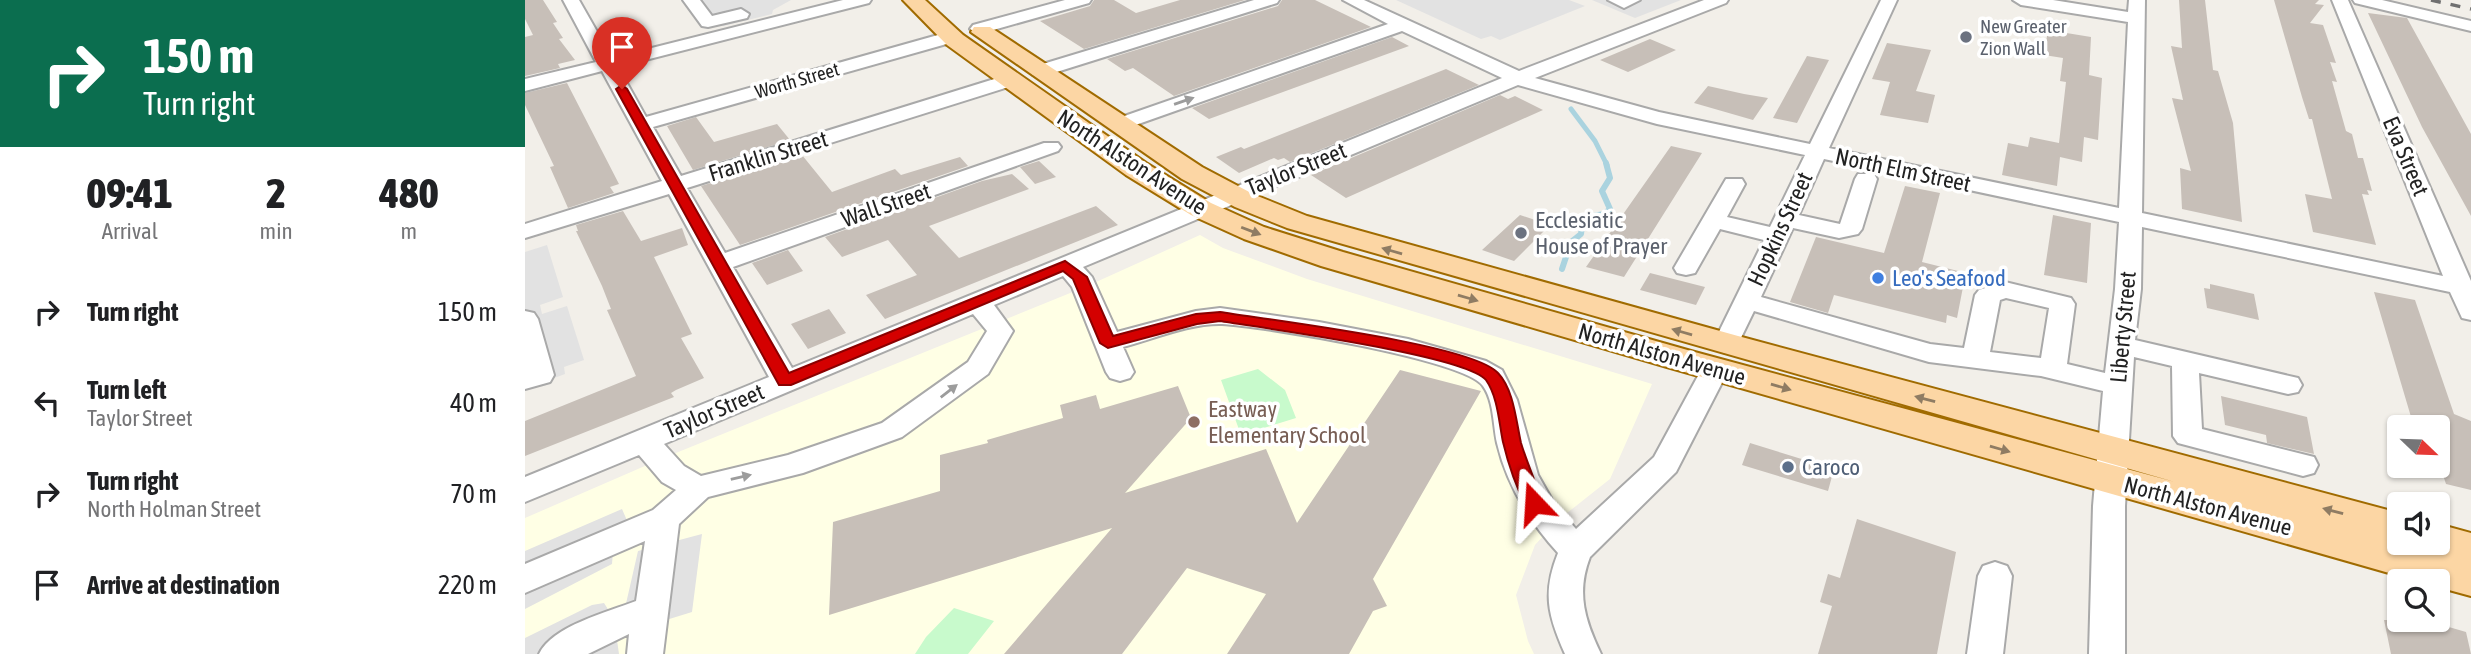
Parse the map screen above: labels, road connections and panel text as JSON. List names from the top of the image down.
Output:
{
  "streets": {
    "main road": ["North Alston Avenue"],
    "street": [
      "Worth Street",
      "Franklin Street",
      "Eva Street",
      "Taylor Street",
      "North Elm Street",
      "Wall Street",
      "Hopkins Street",
      "Liberty Street"
    ]
  },
  "crossings": [
    ["Worth Street", "North Alston Avenue"],
    ["Franklin Street", "North Alston Avenue"],
    ["Eva Street", "North Elm Street"],
    ["North Alston Avenue", "Taylor Street"],
    ["North Alston Avenue", "Hopkins Street"],
    ["North Alston Avenue", "Liberty Street"],
    ["Taylor Street", "North Elm Street"],
    ["North Elm Street", "Hopkins Street"],
    ["North Elm Street", "Liberty Street"]
  ],
  "places": [
    "New Greater Zion Wall",
    "Ecclesiatic House of Prayer",
    "Leo's Seafood",
    "Eastway Elementary School",
    "Caroco"
  ],
  "north": "bottom right",
  "page": {
    "turn": ["150 m", "Turn right"],
    "eta": [
      "09:41",
      "Arrival",
      "2",
      "min",
      "480",
      "m"
    ],
    "list": [
      {
        "name": "Turn right",
        "value": "150 m"
      },
      {
        "name": "Turn left",
        "note": "Taylor Street",
        "value": "40 m"
      },
      {
        "name": "Turn right",
        "note": "North Holman Street",
        "value": "70 m"
      },
      {
        "name": "Arrive at destination",
        "value": "220 m"
      }
    ]
  }
}
